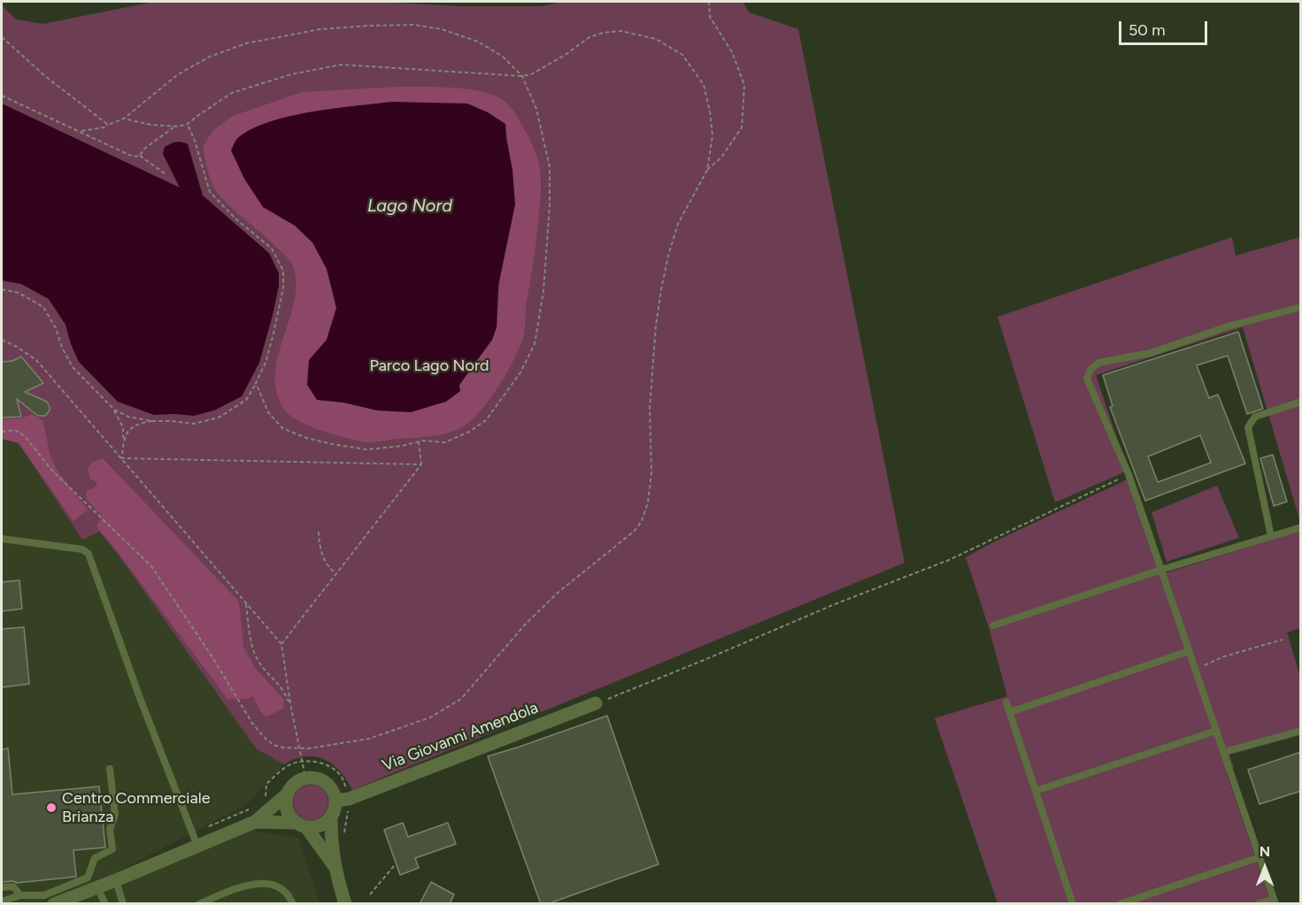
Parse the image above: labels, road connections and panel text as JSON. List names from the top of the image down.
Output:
{
  "streets": {
    "street": ["Via Giovanni Amendola"]
  },
  "water": ["Lago Nord"],
  "parks": ["Parco Lago Nord"],
  "places": ["Centro Commerciale Brianza"],
  "scale_bar": "50 m",
  "north": "top"
}
